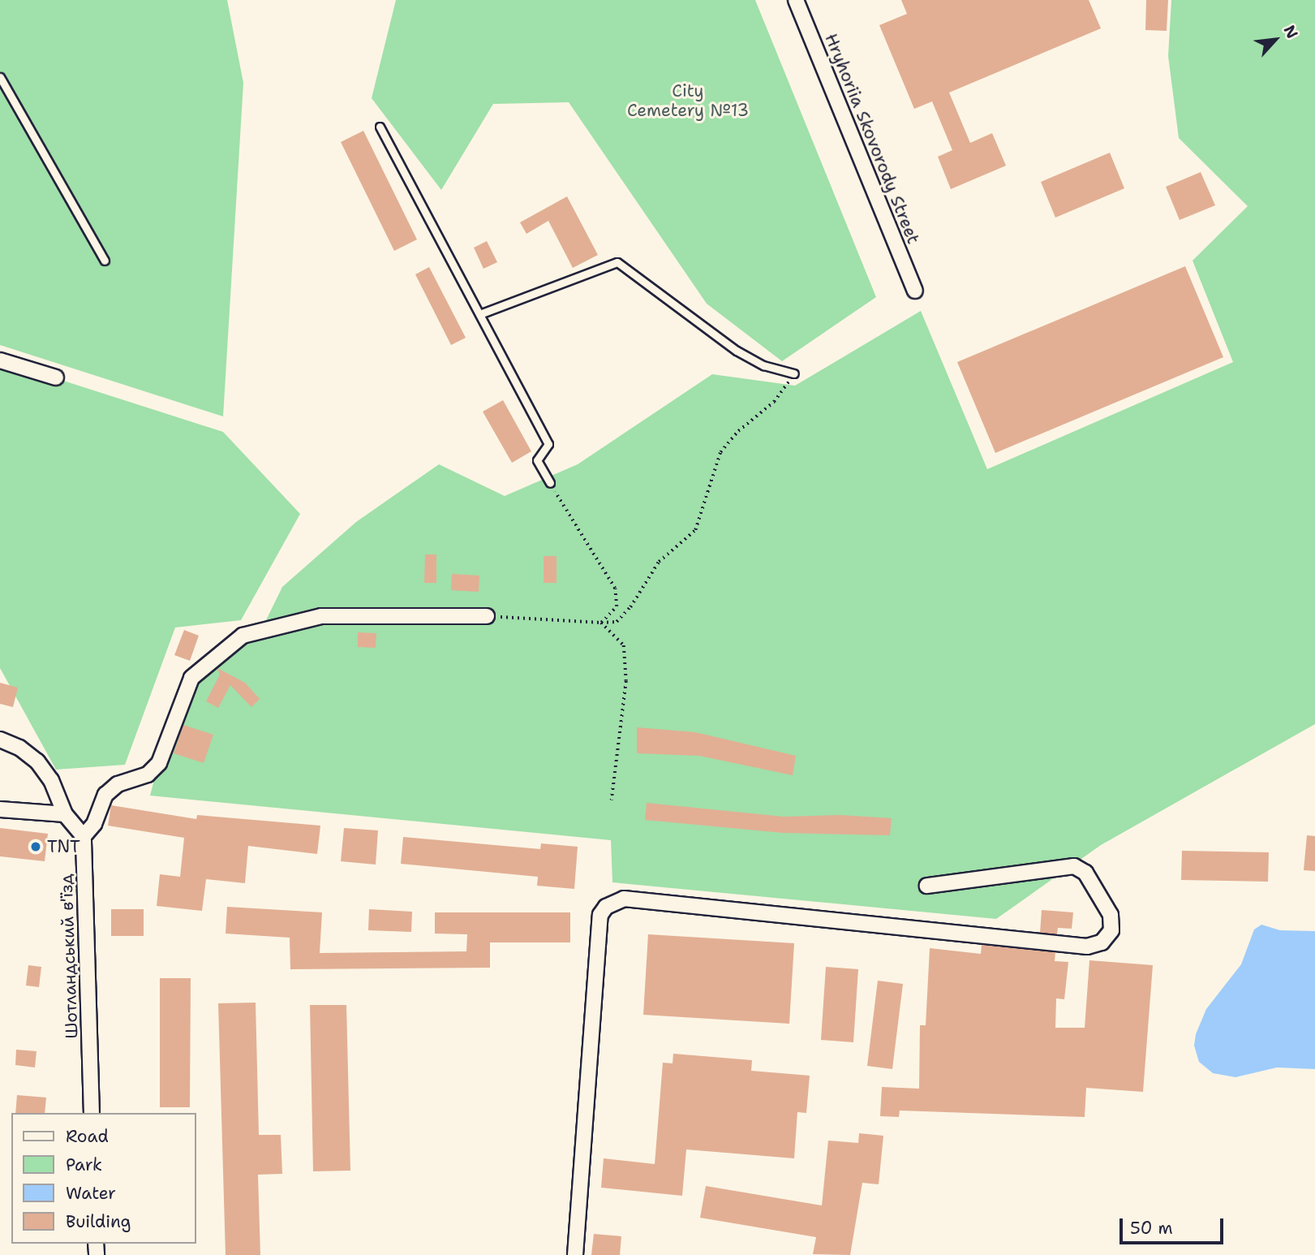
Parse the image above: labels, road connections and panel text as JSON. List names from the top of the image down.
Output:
{
  "streets": {
    "street": ["Hryhoriia Skovorody Street", "Шотландський в'їзд"]
  },
  "parks": ["City Cemetery №13"],
  "places": ["TNT"],
  "legend": [
    "Road",
    "Park",
    "Water",
    "Building"
  ],
  "scale_bar": "50 m",
  "north": "top right"
}
